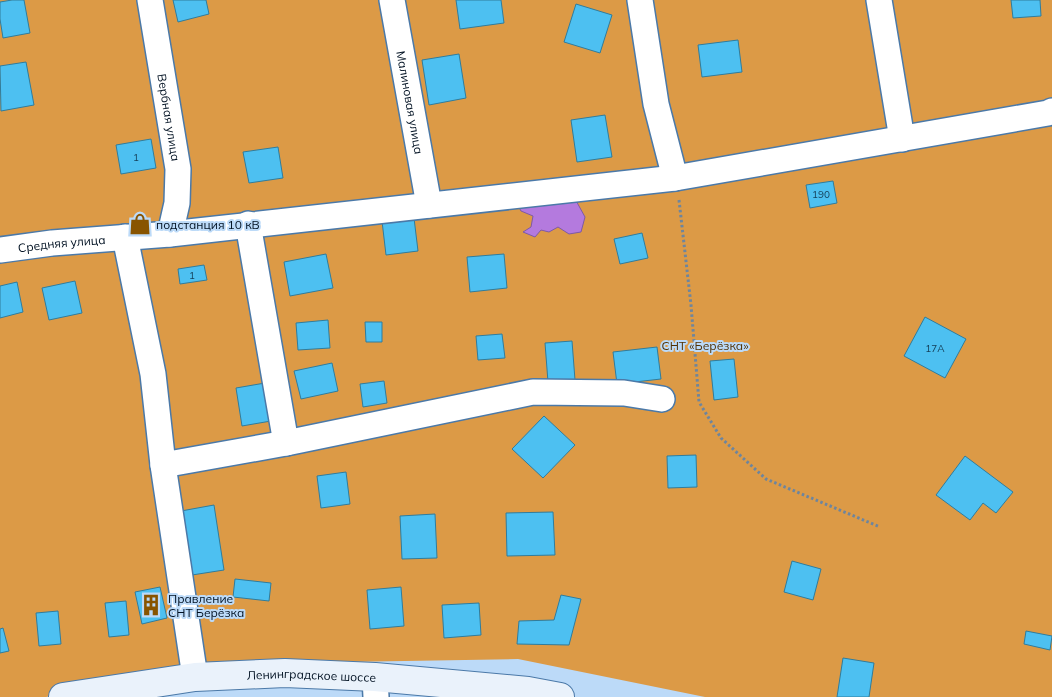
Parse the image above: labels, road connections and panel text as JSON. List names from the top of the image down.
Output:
{
  "streets": {
    "main road": ["Ленинградское шоссе"],
    "street": ["Малиновая улица", "Вербная улица", "Средняя улица"]
  },
  "crossings": [
    ["Малиновая улица", "Средняя улица"],
    ["Вербная улица", "Средняя улица"]
  ],
  "parks": ["СНТ «Берёзка»"],
  "places": {
    "shop": ["подстанция 10 кВ"],
    "building": ["Правление СНТ Берёзка"]
  },
  "house_numbers": [
    "1",
    "190",
    "1",
    "17А"
  ]
}
